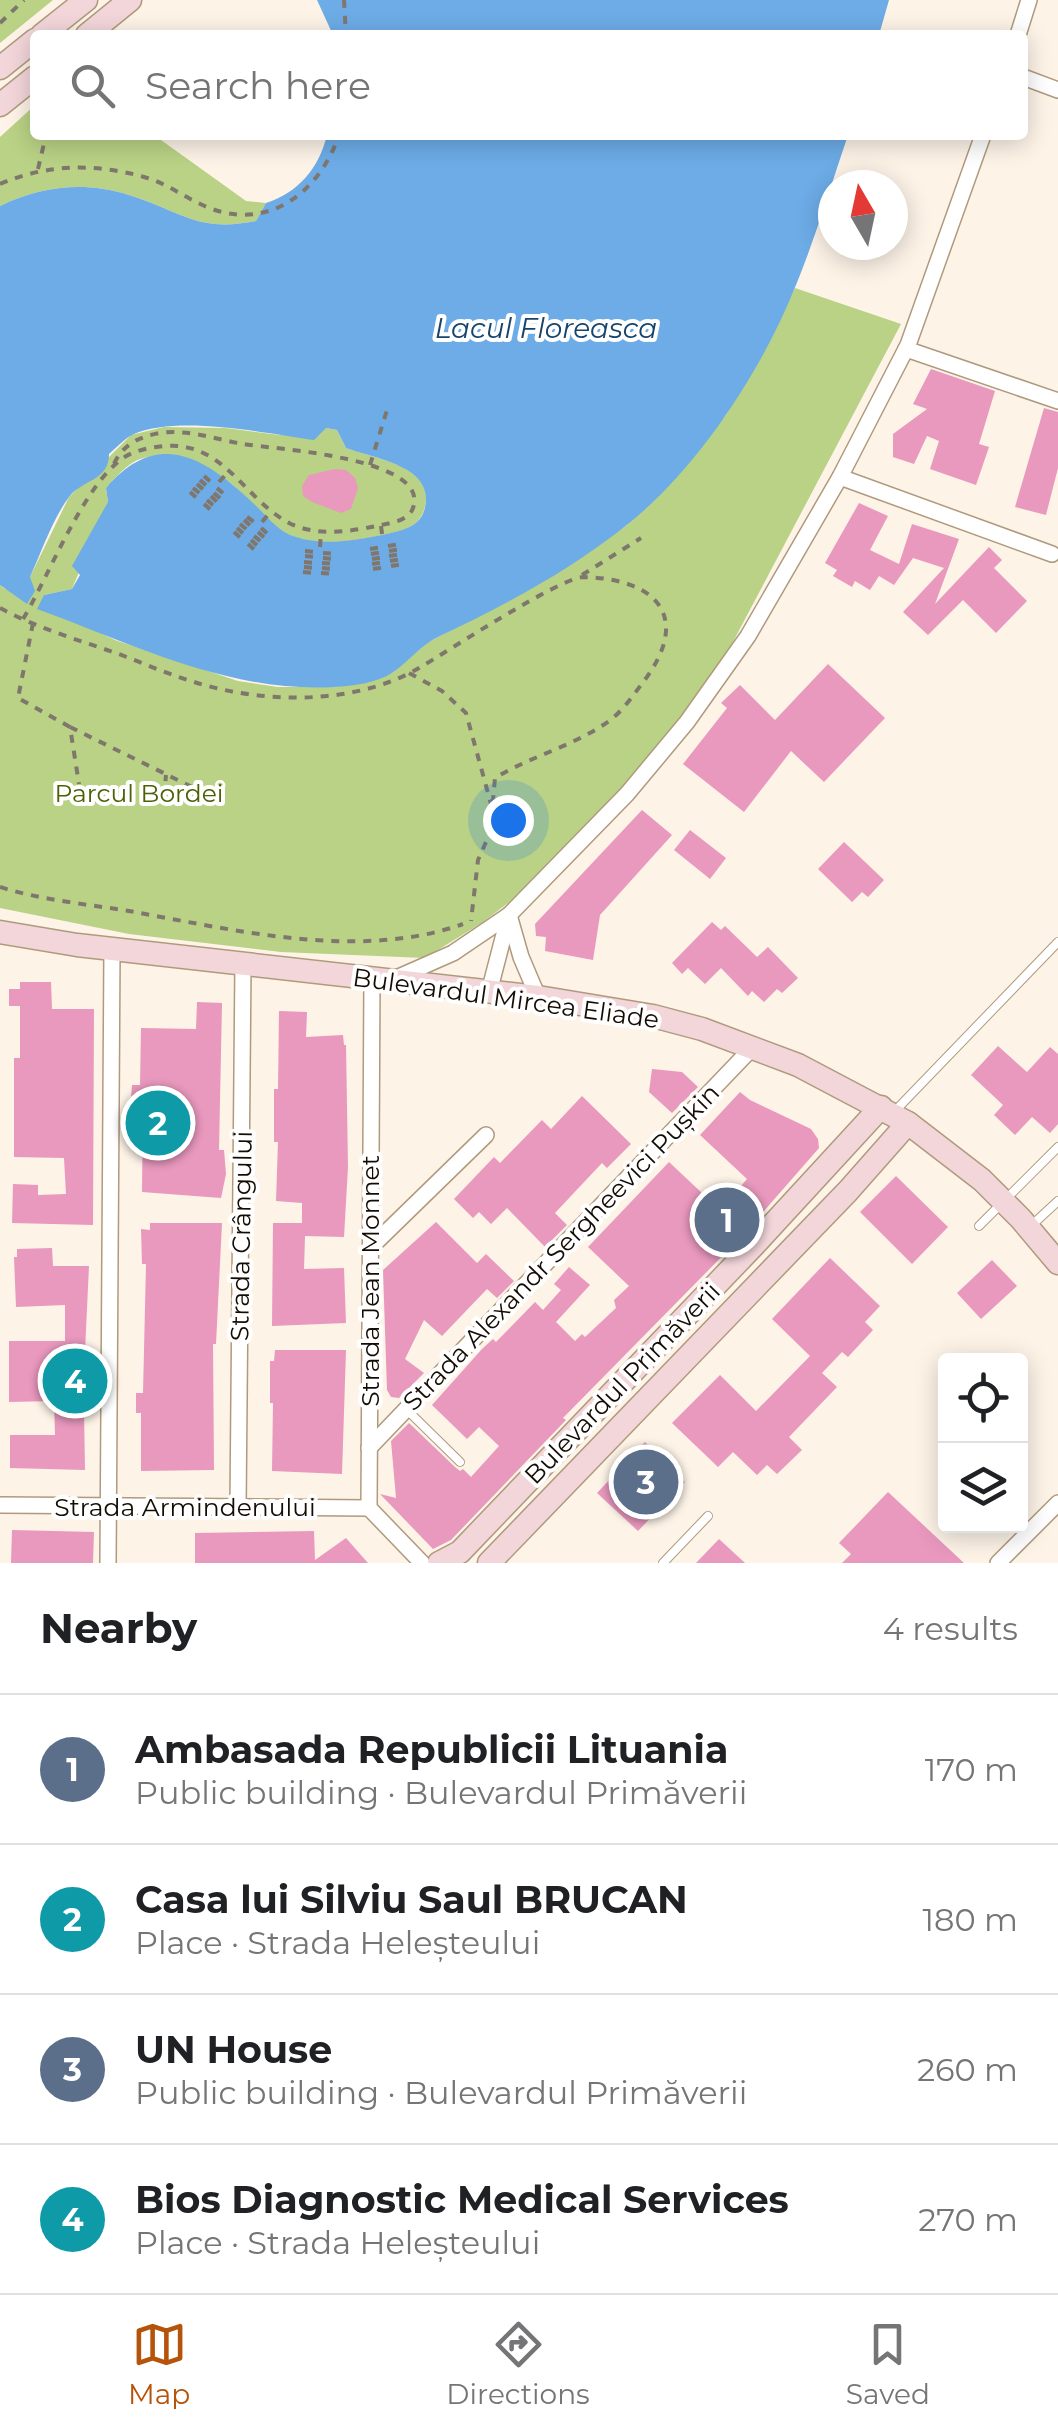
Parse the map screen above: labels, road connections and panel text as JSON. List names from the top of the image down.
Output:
{
  "streets": {
    "street": [
      "Bulevardul Mircea Eliade",
      "Strada Crângului",
      "Strada Alexandr Sergheevici Pușkin",
      "Strada Jean Monnet",
      "Bulevardul Primăverii",
      "Strada Armindenului"
    ]
  },
  "crossings": [
    ["Bulevardul Mircea Eliade", "Strada Crângului"],
    ["Bulevardul Mircea Eliade", "Strada Alexandr Sergheevici Pușkin"],
    ["Bulevardul Mircea Eliade", "Strada Jean Monnet"],
    ["Bulevardul Mircea Eliade", "Bulevardul Primăverii"],
    ["Strada Crângului", "Strada Armindenului"],
    ["Strada Alexandr Sergheevici Pușkin", "Strada Jean Monnet"],
    ["Strada Jean Monnet", "Strada Armindenului"]
  ],
  "water": ["Lacul Floreasca"],
  "parks": ["Parcul Bordei"],
  "north": "top",
  "page": {
    "search": "Search here",
    "pins": [
      "2",
      "1",
      "4",
      "3"
    ],
    "heading": ["Nearby", "4 results"],
    "list": [
      {
        "mark": "1",
        "name": "Ambasada Republicii Lituania",
        "note": "Public building · Bulevardul Primăverii",
        "value": "170 m"
      },
      {
        "mark": "2",
        "name": "Casa lui Silviu Saul BRUCAN",
        "note": "Place · Strada Heleșteului",
        "value": "180 m"
      },
      {
        "mark": "3",
        "name": "UN House",
        "note": "Public building · Bulevardul Primăverii",
        "value": "260 m"
      },
      {
        "mark": "4",
        "name": "Bios Diagnostic Medical Services",
        "note": "Place · Strada Heleșteului",
        "value": "270 m"
      }
    ],
    "nav": ["Map", "Directions", "Saved"]
  }
}
